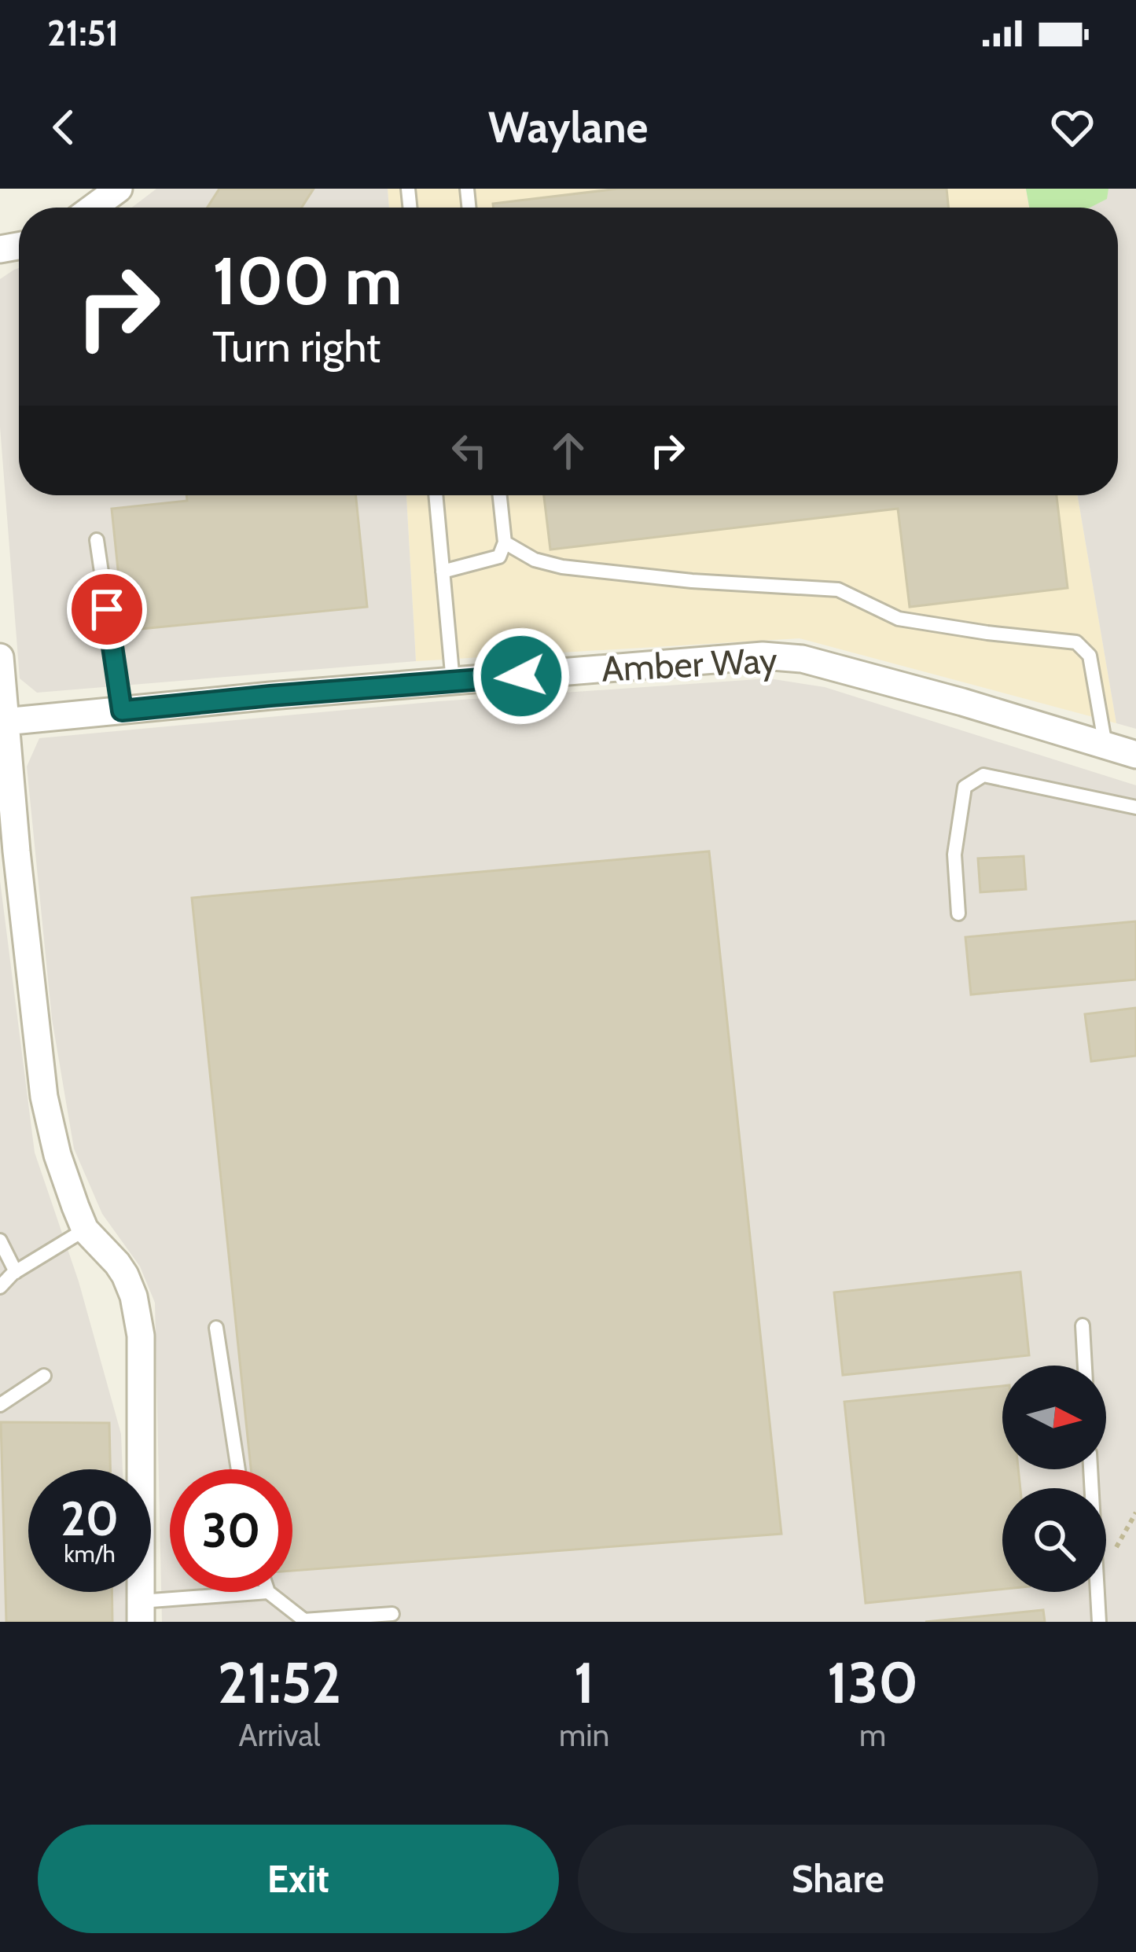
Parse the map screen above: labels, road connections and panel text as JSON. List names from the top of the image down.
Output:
{
  "streets": {
    "street": ["Amber Way"]
  },
  "north": "right",
  "page": {
    "status": "21:51",
    "header": "Waylane",
    "turn": ["100 m", "Turn right"],
    "speed": "20 km/h",
    "limit": "30",
    "eta": [
      "21:52",
      "Arrival",
      "1",
      "min",
      "130",
      "m"
    ],
    "buttons": ["Exit", "Share"]
  }
}
